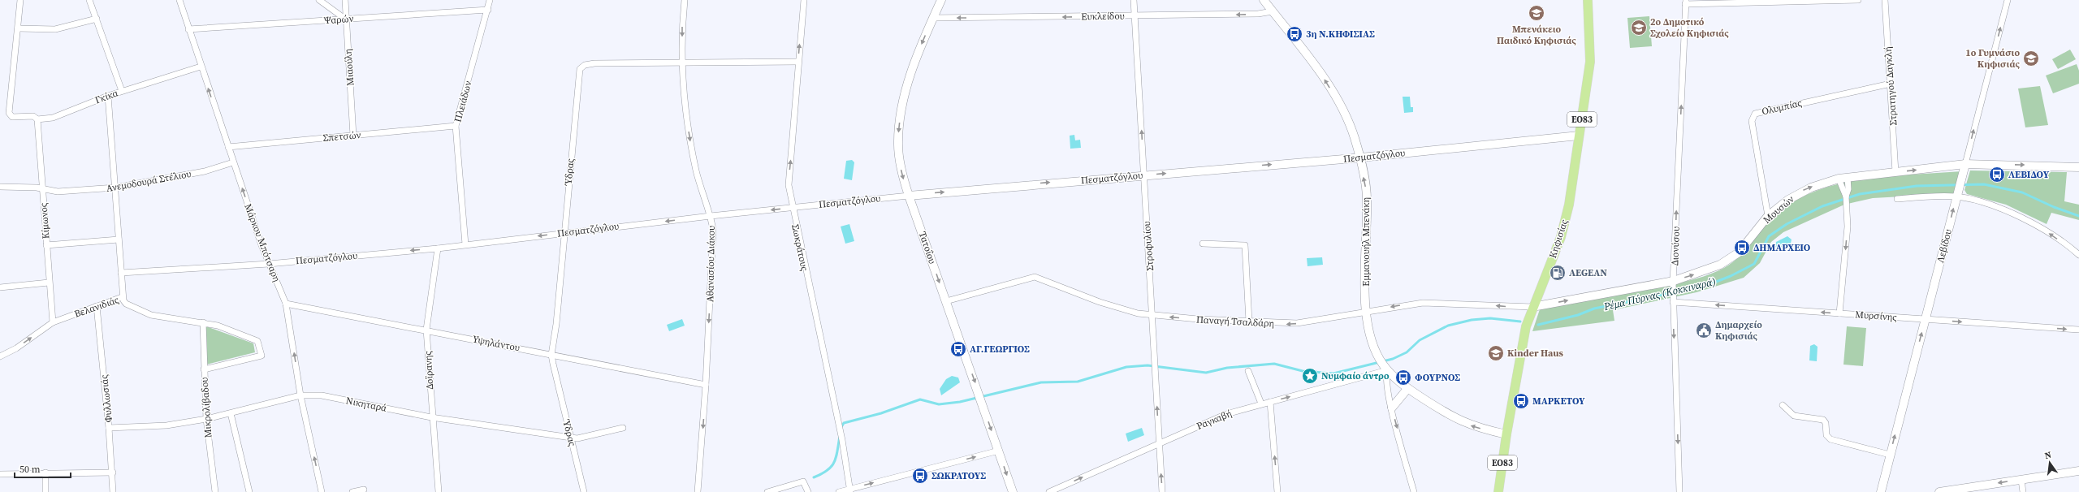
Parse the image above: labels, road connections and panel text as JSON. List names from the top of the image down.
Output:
{
  "streets": {
    "main road": ["ΕΟ83", "Κηφισίας"],
    "street": [
      "Ευκλείδου",
      "Ψαρών",
      "Μιαούλη",
      "Στρατηγού Δαγκλή",
      "Γκίκα",
      "Πλειάδων",
      "Ολυμπίας",
      "Σπετσών",
      "Πεσματζόγλου",
      "Ύδρας",
      "Ανεμοδουρά Στέλιου",
      "Μουσών",
      "Κίμωνος",
      "Εμμανουήλ Μπενάκη",
      "Μάρκου Μπότσαρη",
      "Στροφυλίου",
      "Διονύσου",
      "Λεβίδου",
      "Σωκράτους",
      "Τατοΐου",
      "Αθανασίου Διάκου",
      "Βελανιδιάς",
      "Μυρσίνης",
      "Παναγή Τσαλδάρη",
      "Υψηλάντου",
      "Δοϊρανης",
      "Φυλλωσιάς",
      "Νικηταρά",
      "Μικρολίβαδου",
      "Ραγκαβή"
    ]
  },
  "crossings": [
    ["Ευκλείδου", "Εμμανουήλ Μπενάκη"],
    ["Ευκλείδου", "Στροφυλίου"],
    ["Ευκλείδου", "Τατοΐου"],
    ["Ψαρών", "Μιαούλη"],
    ["Ψαρών", "Πλειάδων"],
    ["Ψαρών", "Μάρκου Μπότσαρη"],
    ["Μιαούλη", "Σπετσών"],
    ["Στρατηγού Δαγκλή", "Ολυμπίας"],
    ["Στρατηγού Δαγκλή", "Μουσών"],
    ["Γκίκα", "Κίμωνος"],
    ["Γκίκα", "Μάρκου Μπότσαρη"],
    ["Πλειάδων", "Σπετσών"],
    ["Πλειάδων", "Πεσματζόγλου"],
    ["Ολυμπίας", "Μουσών"],
    ["Σπετσών", "Μάρκου Μπότσαρη"],
    ["Πεσματζόγλου", "Ύδρας"],
    ["Πεσματζόγλου", "Κηφισίας"],
    ["Πεσματζόγλου", "Εμμανουήλ Μπενάκη"],
    ["Πεσματζόγλου", "Μάρκου Μπότσαρη"],
    ["Πεσματζόγλου", "Στροφυλίου"],
    ["Πεσματζόγλου", "Σωκράτους"],
    ["Πεσματζόγλου", "Τατοΐου"],
    ["Πεσματζόγλου", "Αθανασίου Διάκου"],
    ["Πεσματζόγλου", "Δοϊρανης"],
    ["Ύδρας", "Σωκράτους"],
    ["Ύδρας", "Αθανασίου Διάκου"],
    ["Ύδρας", "Υψηλάντου"],
    ["Ύδρας", "Νικηταρά"],
    ["Ανεμοδουρά Στέλιου", "Κίμωνος"],
    ["Ανεμοδουρά Στέλιου", "Μάρκου Μπότσαρη"],
    ["Μουσών", "Κηφισίας"],
    ["Μουσών", "Διονύσου"],
    ["Μουσών", "Λεβίδου"],
    ["Μουσών", "Παναγή Τσαλδάρη"],
    ["Κίμωνος", "Βελανιδιάς"],
    ["Κηφισίας", "Εμμανουήλ Μπενάκη"],
    ["Κηφισίας", "Παναγή Τσαλδάρη"],
    ["Εμμανουήλ Μπενάκη", "Παναγή Τσαλδάρη"],
    ["Εμμανουήλ Μπενάκη", "Ραγκαβή"],
    ["Μάρκου Μπότσαρη", "Υψηλάντου"],
    ["Μάρκου Μπότσαρη", "Νικηταρά"],
    ["Στροφυλίου", "Παναγή Τσαλδάρη"],
    ["Στροφυλίου", "Ραγκαβή"],
    ["Διονύσου", "Μυρσίνης"],
    ["Λεβίδου", "Μυρσίνης"],
    ["Τατοΐου", "Παναγή Τσαλδάρη"],
    ["Αθανασίου Διάκου", "Υψηλάντου"],
    ["Βελανιδιάς", "Φυλλωσιάς"],
    ["Βελανιδιάς", "Μικρολίβαδου"],
    ["Υψηλάντου", "Δοϊρανης"],
    ["Δοϊρανης", "Νικηταρά"],
    ["Φυλλωσιάς", "Νικηταρά"],
    ["Νικηταρά", "Μικρολίβαδου"]
  ],
  "one_way": [
    "Ευκλείδου",
    "Μουσών",
    "Εμμανουήλ Μπενάκη",
    "Μάρκου Μπότσαρη",
    "Στροφυλίου",
    "Λεβίδου",
    "Σωκράτους",
    "Τατοΐου",
    "Αθανασίου Διάκου",
    "Παναγή Τσαλδάρη",
    "Ραγκαβή"
  ],
  "water": ["Ρέμα Πύρνας (Κοκκιναρά)"],
  "places": {
    "school or university": [
      "Μπενάκειο Παιδικό Κηφισιάς",
      "2ο Δημοτικό Σχολείο Κηφισιάς",
      "1ο Γυμνάσιο Κηφισιάς",
      "Kinder Haus"
    ],
    "bus stop": [
      "3η Ν.ΚΗΦΙΣΙΑΣ",
      "ΛΕΒΙΔΟΥ",
      "ΔΗΜΑΡΧΕΙΟ",
      "ΑΓ.ΓΕΩΡΓΙΟΣ",
      "ΦΟΥΡΝΟΣ",
      "ΜΑΡΚΕΤΟΥ",
      "ΣΩΚΡΑΤΟΥΣ"
    ],
    "fuel station": ["AEGEAN"],
    "public building": ["Δημαρχείο Κηφισιάς"],
    "place": ["Νυμφαίο άντρο"]
  },
  "scale_bar": "50 m",
  "north": "top"
}
